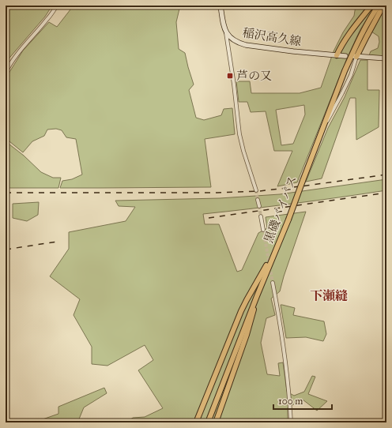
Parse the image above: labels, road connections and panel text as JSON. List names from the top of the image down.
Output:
{
  "streets": {
    "highway": ["黒磯バイパス"],
    "main road": ["稲沢高久線"]
  },
  "districts": ["下瀬縫"],
  "places": {
    "transit": ["芦の又"]
  },
  "scale_bar": "100 m"
}
